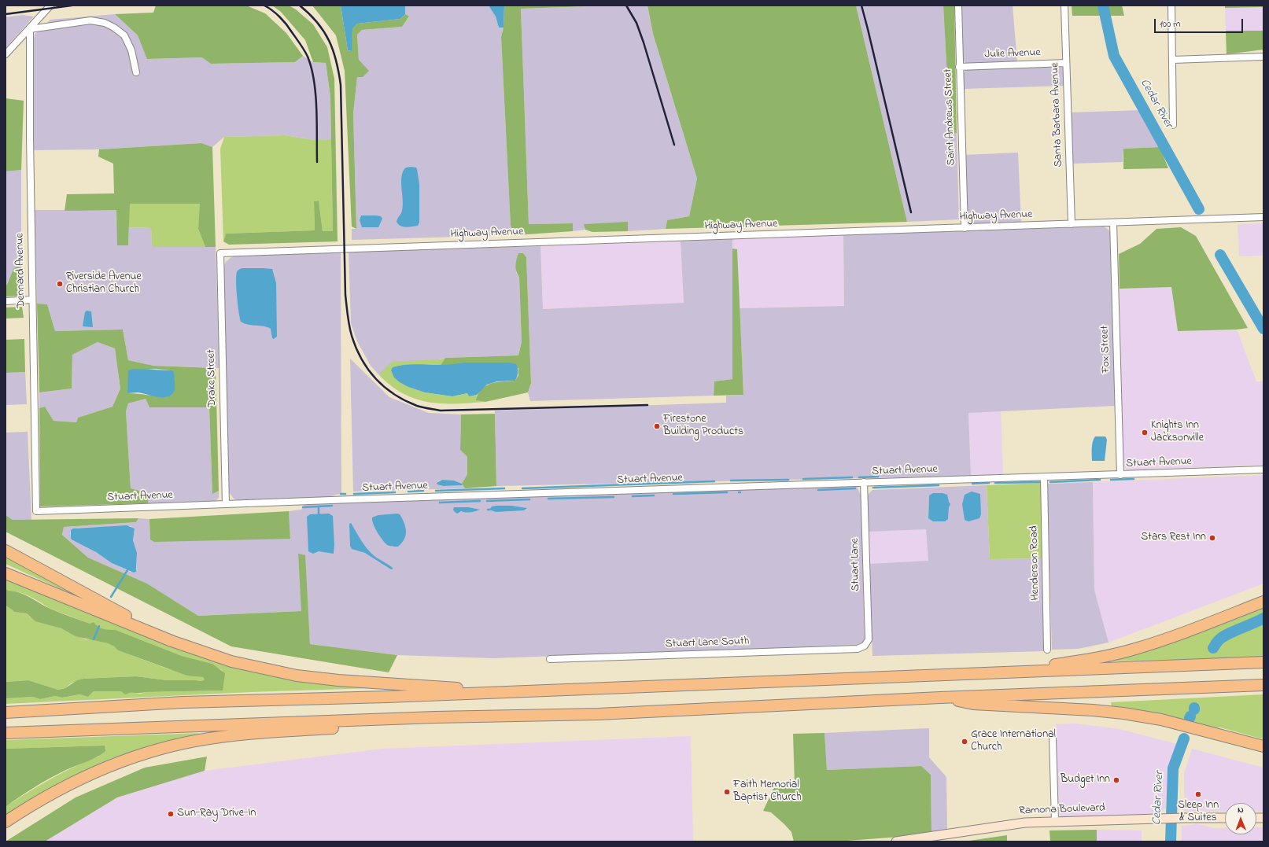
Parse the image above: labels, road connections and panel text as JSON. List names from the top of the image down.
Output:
{
  "streets": {
    "street": [
      "Julie Avenue",
      "Santa Barbara Avenue",
      "Saint Andrews Street",
      "Highway Avenue",
      "Dennard Avenue",
      "Fox Street",
      "Drake Street",
      "Stuart Avenue",
      "Henderson Road",
      "Stuart Lane",
      "Stuart Lane South",
      "Ramona Boulevard"
    ]
  },
  "crossings": [
    ["Julie Avenue", "Santa Barbara Avenue"],
    ["Julie Avenue", "Saint Andrews Street"],
    ["Santa Barbara Avenue", "Highway Avenue"],
    ["Saint Andrews Street", "Highway Avenue"],
    ["Highway Avenue", "Fox Street"],
    ["Highway Avenue", "Drake Street"],
    ["Dennard Avenue", "Stuart Avenue"],
    ["Fox Street", "Stuart Avenue"],
    ["Drake Street", "Stuart Avenue"],
    ["Stuart Avenue", "Henderson Road"],
    ["Stuart Avenue", "Stuart Lane"],
    ["Stuart Lane", "Stuart Lane South"]
  ],
  "water": ["Cedar River"],
  "places": [
    "Riverside Avenue Christian Church",
    "Firestone Building Products",
    "Knights Inn Jacksonville",
    "Stars Rest Inn",
    "Grace International Church",
    "Budget Inn",
    "Faith Memorial Baptist Church",
    "Sleep Inn & Suites",
    "Sun-Ray Drive-In"
  ],
  "scale_bar": "100 m",
  "north": "top"
}
